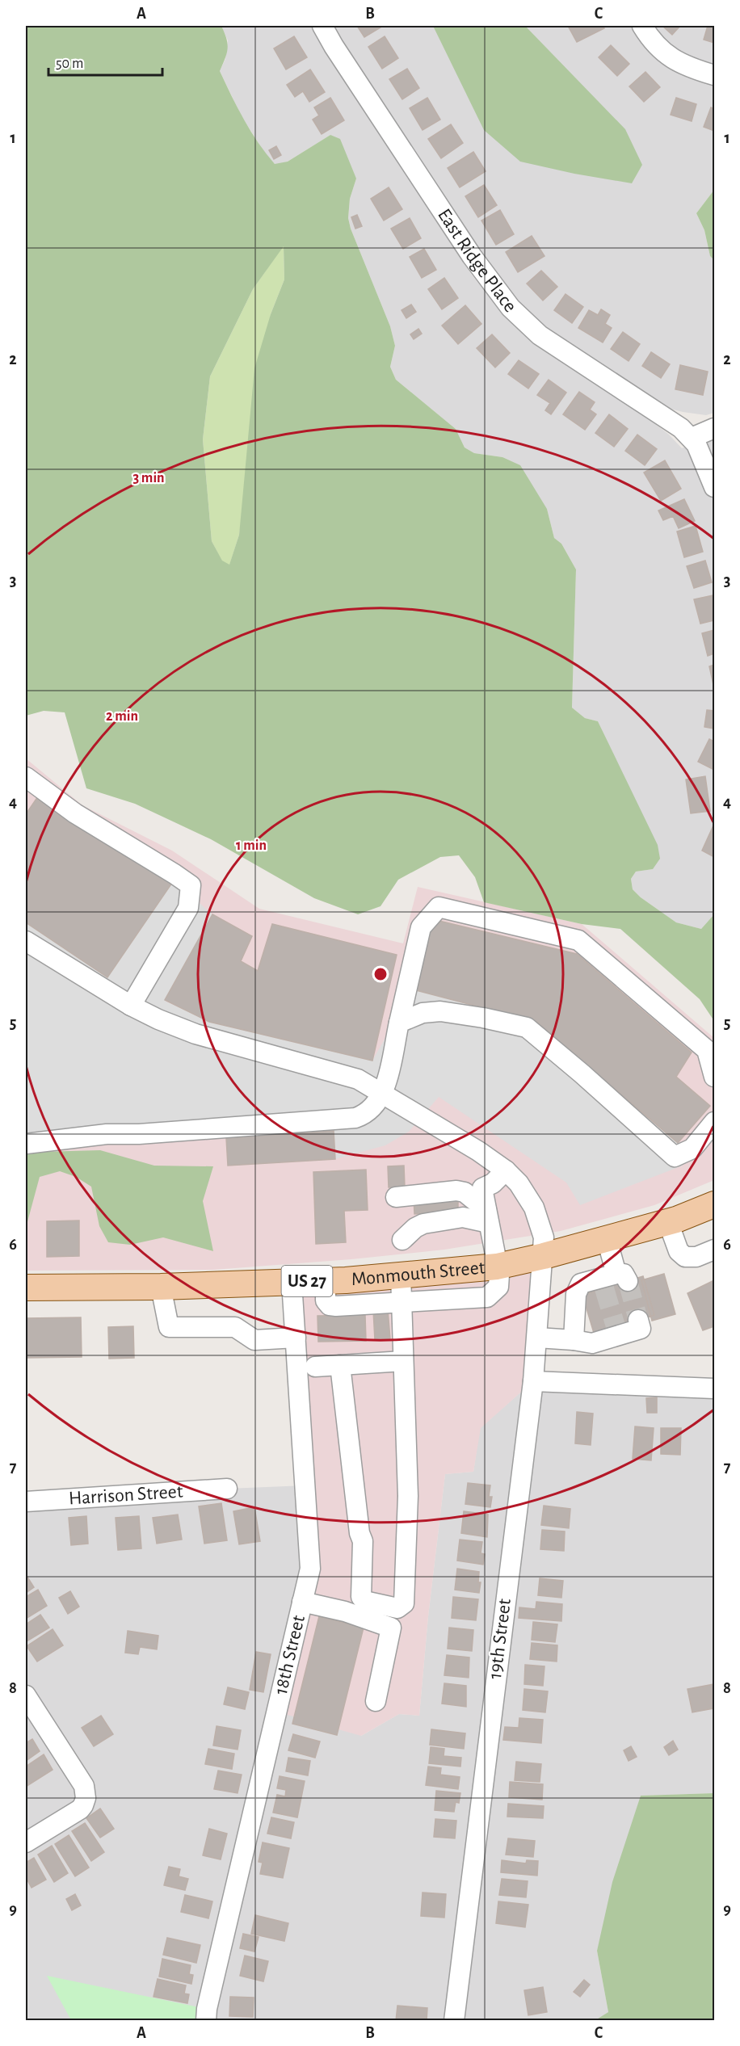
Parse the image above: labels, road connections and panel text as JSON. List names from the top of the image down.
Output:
{
  "streets": {
    "main road": ["Monmouth Street", "US 27"],
    "street": [
      "East Ridge Place",
      "Harrison Street",
      "19th Street",
      "18th Street"
    ]
  },
  "crossings": [
    ["Monmouth Street", "19th Street"],
    ["Monmouth Street", "18th Street"]
  ],
  "scale_bar": "50 m",
  "grid": {
    "columns": ["A", "B", "C"],
    "rows": [
      "1",
      "2",
      "3",
      "4",
      "5",
      "6",
      "7",
      "8",
      "9"
    ]
  },
  "rings": ["3 min", "2 min", "1 min"]
}
